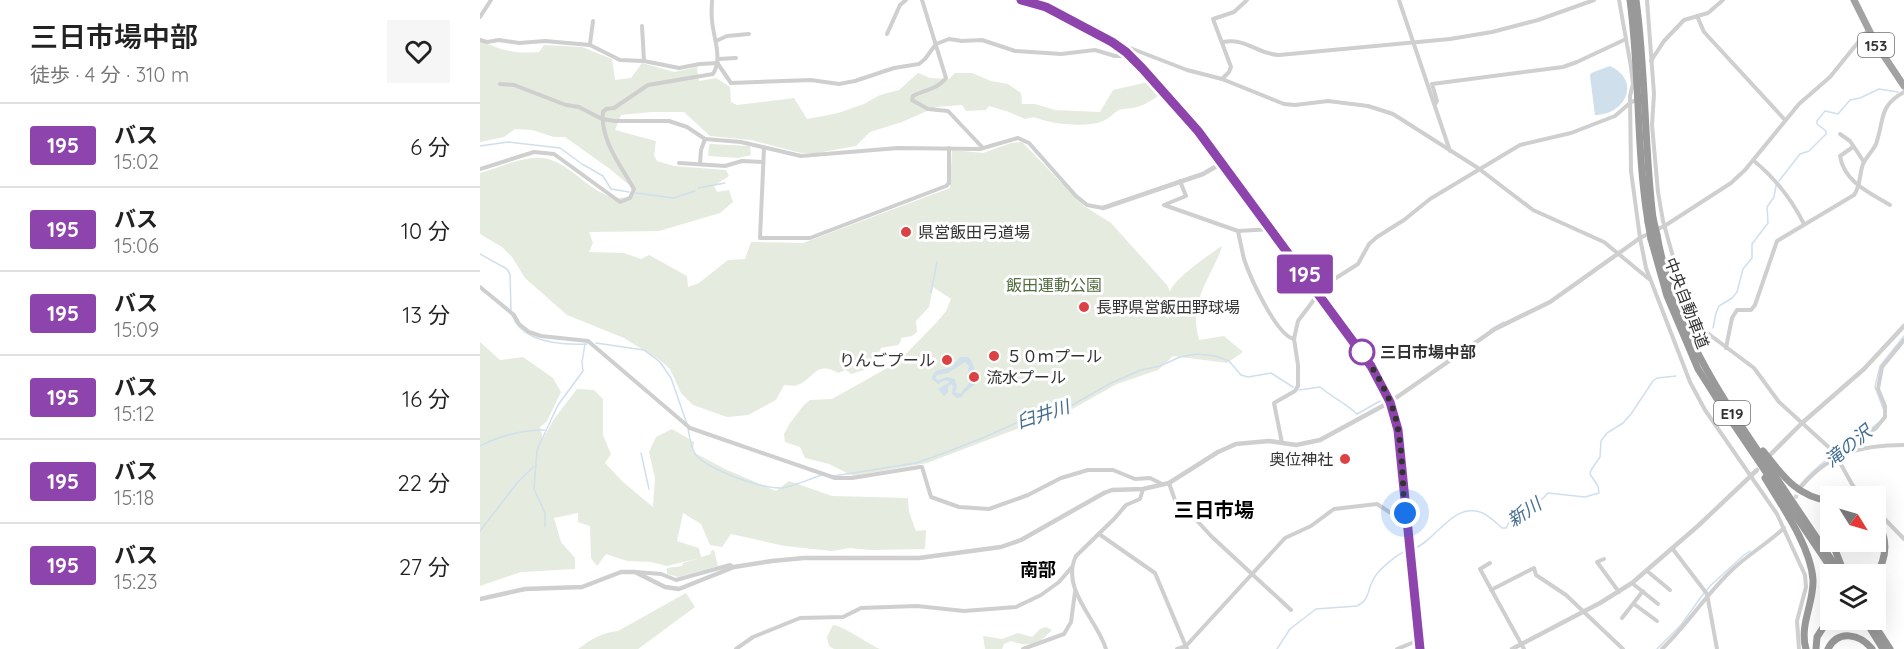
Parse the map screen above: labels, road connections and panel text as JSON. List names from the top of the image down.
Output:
{
  "streets": {
    "highway": ["153", "中央自動車道", "E19"]
  },
  "districts": ["三日市場", "南部"],
  "water": ["臼井川", "滝の沢", "新川"],
  "parks": ["飯田運動公園"],
  "places": [
    "県営飯田弓道場",
    "長野県営飯田野球場",
    "三日市場中部",
    "５０ｍプール",
    "りんごプール",
    "流水プール",
    "奥位神社"
  ],
  "lines": ["bus line 195"],
  "north": "bottom right",
  "page": {
    "heading": ["三日市場中部", "徒歩 · 4 分 · 310 m"],
    "on_map": "195",
    "list": [
      {
        "mark": "195",
        "name": "バス",
        "note": "15:02",
        "value": "6 分"
      },
      {
        "mark": "195",
        "name": "バス",
        "note": "15:06",
        "value": "10 分"
      },
      {
        "mark": "195",
        "name": "バス",
        "note": "15:09",
        "value": "13 分"
      },
      {
        "mark": "195",
        "name": "バス",
        "note": "15:12",
        "value": "16 分"
      },
      {
        "mark": "195",
        "name": "バス",
        "note": "15:18",
        "value": "22 分"
      },
      {
        "mark": "195",
        "name": "バス",
        "note": "15:23",
        "value": "27 分"
      }
    ]
  }
}
